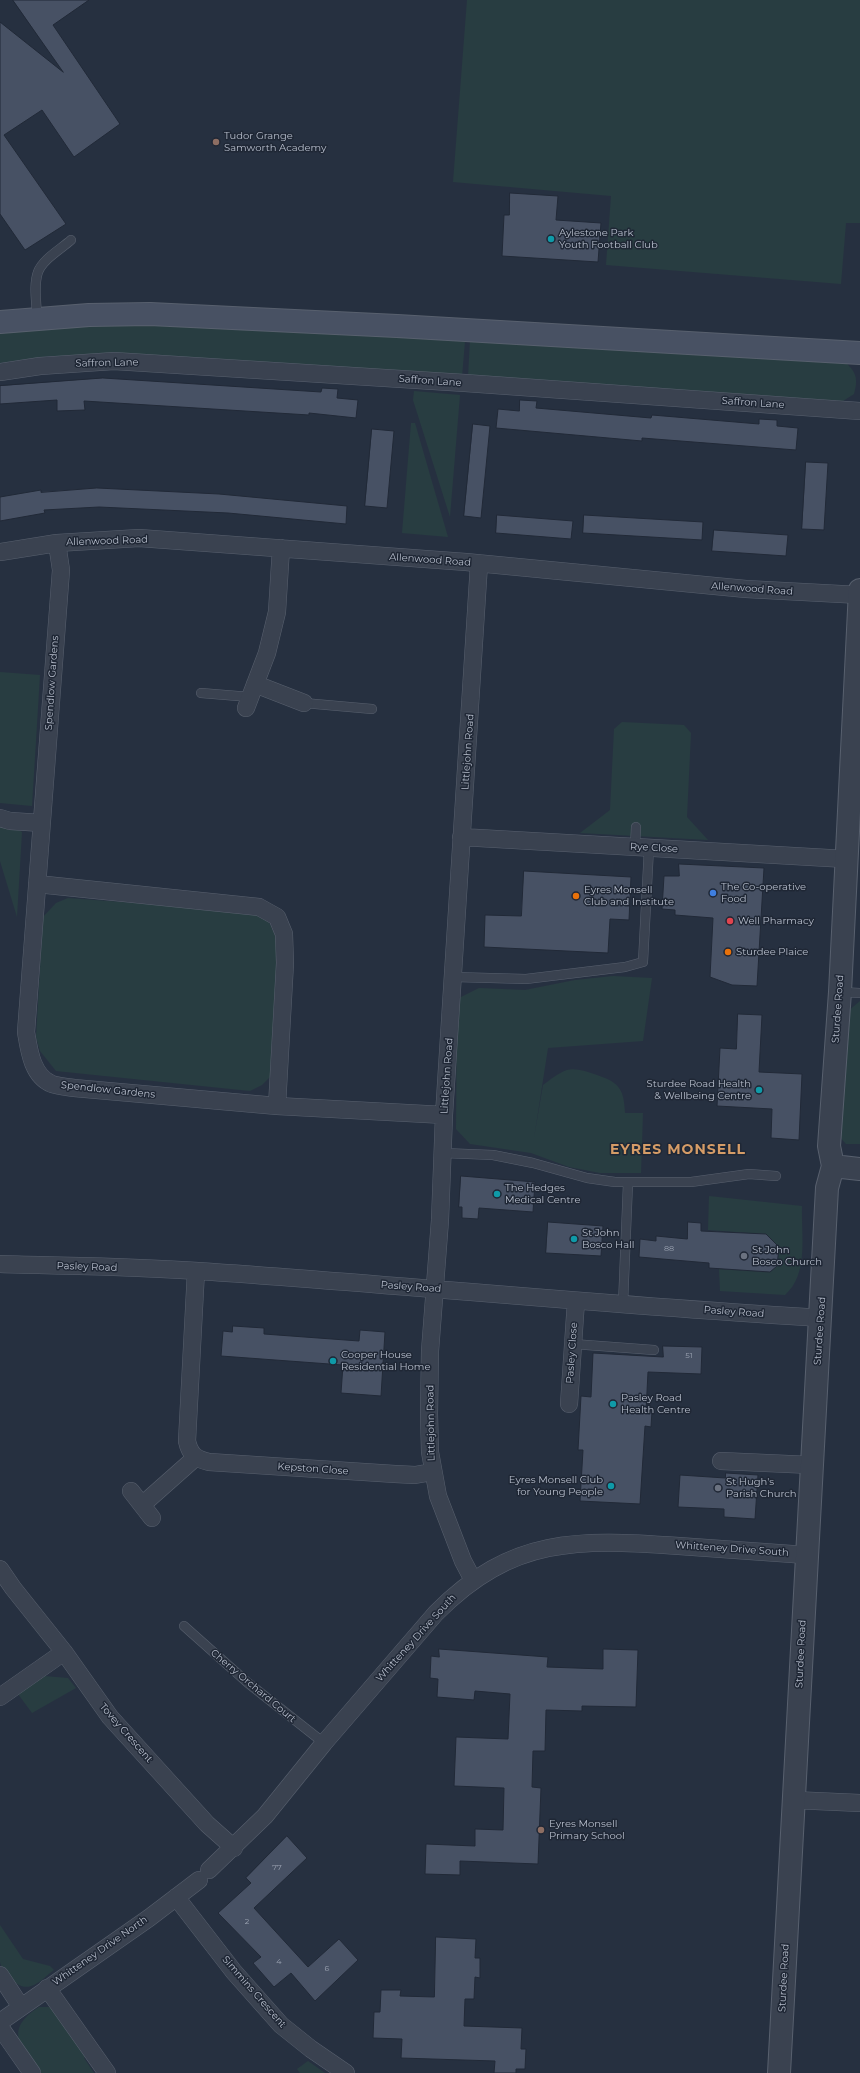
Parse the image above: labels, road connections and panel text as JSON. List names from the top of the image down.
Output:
{
  "streets": {
    "street": [
      "Saffron Lane",
      "Allenwood Road",
      "Spendlow Gardens",
      "Littlejohn Road",
      "Rye Close",
      "Sturdee Road",
      "Pasley Road",
      "Pasley Close",
      "Kepston Close",
      "Whitteney Drive South",
      "Tovey Crescent",
      "Whitteney Drive North",
      "Simmins Crescent"
    ],
    "lane": ["Cherry Orchard Court"]
  },
  "crossings": [
    ["Allenwood Road", "Spendlow Gardens"],
    ["Allenwood Road", "Littlejohn Road"],
    ["Allenwood Road", "Sturdee Road"],
    ["Spendlow Gardens", "Littlejohn Road"],
    ["Littlejohn Road", "Rye Close"],
    ["Littlejohn Road", "Pasley Road"],
    ["Littlejohn Road", "Kepston Close"],
    ["Littlejohn Road", "Whitteney Drive South"],
    ["Rye Close", "Sturdee Road"],
    ["Sturdee Road", "Pasley Road"],
    ["Sturdee Road", "Whitteney Drive South"],
    ["Pasley Road", "Pasley Close"],
    ["Whitteney Drive South", "Cherry Orchard Court"],
    ["Whitteney Drive South", "Tovey Crescent"],
    ["Whitteney Drive South", "Whitteney Drive North"],
    ["Whitteney Drive North", "Simmins Crescent"]
  ],
  "districts": ["EYRES MONSELL"],
  "places": [
    "Tudor Grange Samworth Academy",
    "Aylestone Park Youth Football Club",
    "The Co-operative Food",
    "Eyres Monsell Club and Institute",
    "Well Pharmacy",
    "Sturdee Plaice",
    "Sturdee Road Health & Wellbeing Centre",
    "The Hedges Medical Centre",
    "St John Bosco Hall",
    "St John Bosco Church",
    "Cooper House Residential Home",
    "Pasley Road Health Centre",
    "Eyres Monsell Club for Young People",
    "St Hugh's Parish Church",
    "Eyres Monsell Primary School"
  ],
  "house_numbers": [
    "88",
    "51",
    "77",
    "2",
    "4",
    "6"
  ]
}
